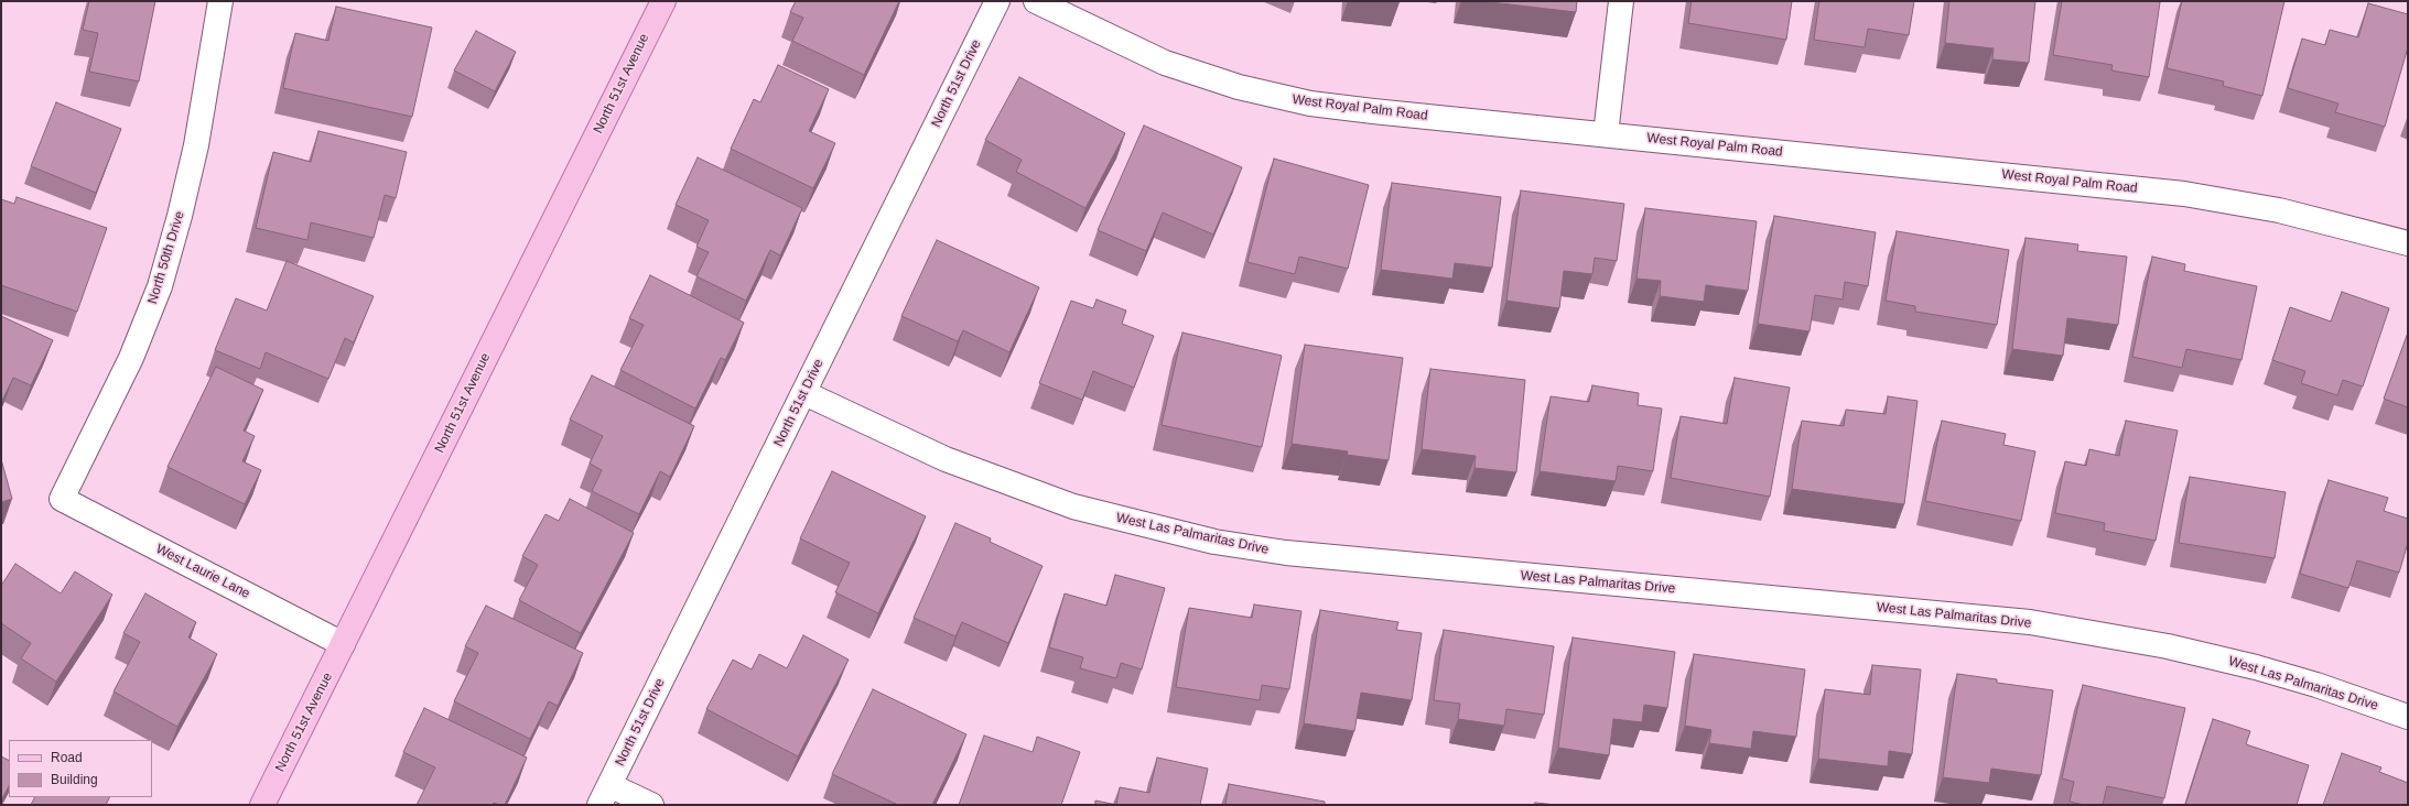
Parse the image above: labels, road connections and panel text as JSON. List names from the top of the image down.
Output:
{
  "streets": {
    "main road": ["North 51st Avenue"],
    "street": [
      "North 51st Drive",
      "West Royal Palm Road",
      "North 50th Drive",
      "West Las Palmaritas Drive",
      "West Laurie Lane"
    ]
  },
  "crossings": [
    ["North 51st Avenue", "West Laurie Lane"],
    ["North 51st Drive", "West Las Palmaritas Drive"],
    ["North 50th Drive", "West Laurie Lane"]
  ],
  "legend": ["Road", "Building"]
}
